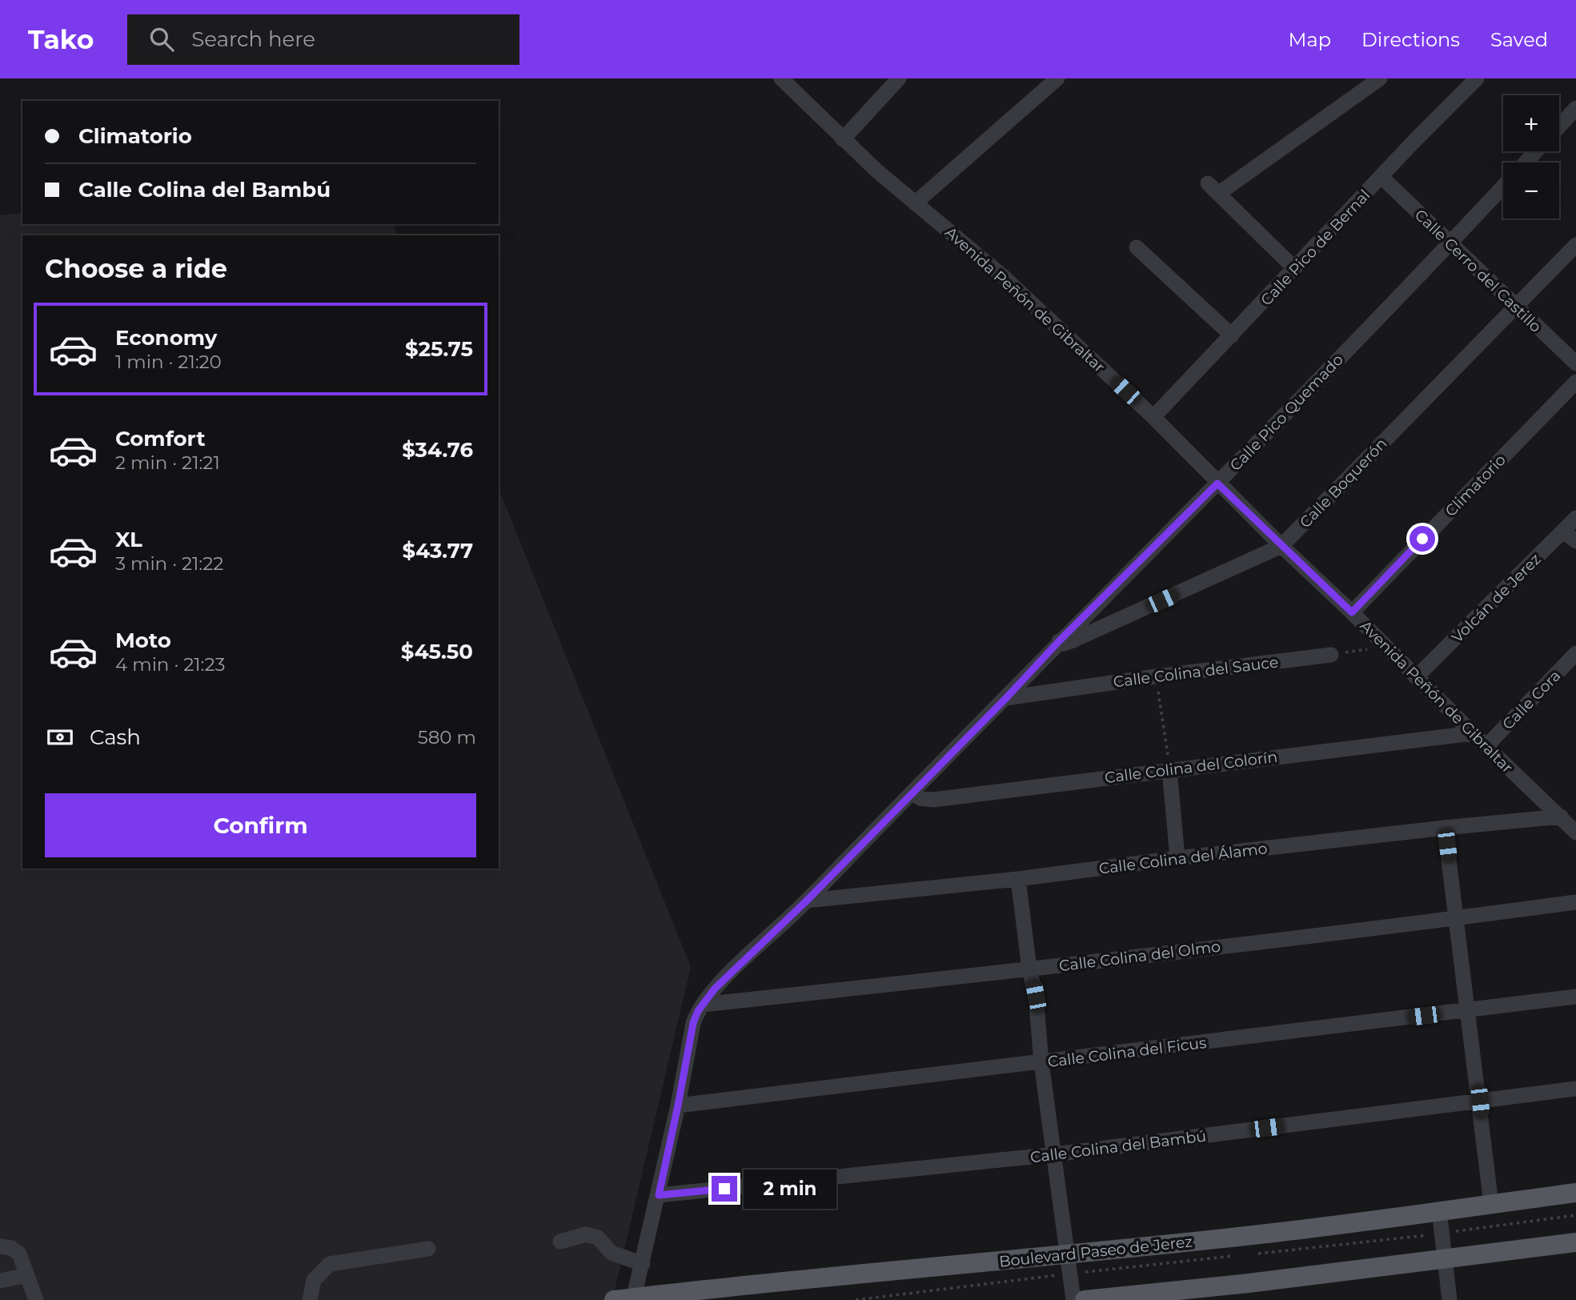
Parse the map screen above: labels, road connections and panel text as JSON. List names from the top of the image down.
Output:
{
  "streets": {
    "main road": ["Boulevard Paseo de Jerez"],
    "street": [
      "Calle Pico de Bernal",
      "Calle Cerro del Castillo",
      "Avenida Peñón de Gibraltar",
      "Calle Pico Quemado",
      "Calle Boquerón",
      "Climatorio",
      "Volcán de Jerez",
      "Calle Colina del Sauce",
      "Calle Cora",
      "Calle Colina del Colorín",
      "Calle Colina del Álamo",
      "Calle Colina del Olmo",
      "Calle Colina del Ficus",
      "Calle Colina del Bambú"
    ]
  },
  "crossings": [
    ["Calle Pico de Bernal", "Calle Cerro del Castillo"],
    ["Calle Pico de Bernal", "Avenida Peñón de Gibraltar"],
    ["Calle Cerro del Castillo", "Calle Pico Quemado"],
    ["Calle Cerro del Castillo", "Calle Boquerón"],
    ["Avenida Peñón de Gibraltar", "Calle Pico Quemado"],
    ["Avenida Peñón de Gibraltar", "Calle Boquerón"],
    ["Avenida Peñón de Gibraltar", "Climatorio"],
    ["Avenida Peñón de Gibraltar", "Volcán de Jerez"],
    ["Avenida Peñón de Gibraltar", "Calle Cora"],
    ["Avenida Peñón de Gibraltar", "Calle Colina del Colorín"],
    ["Avenida Peñón de Gibraltar", "Calle Colina del Álamo"],
    ["Calle Pico Quemado", "Calle Boquerón"],
    ["Calle Pico Quemado", "Calle Colina del Sauce"],
    ["Calle Pico Quemado", "Calle Colina del Colorín"],
    ["Calle Pico Quemado", "Calle Colina del Álamo"],
    ["Calle Pico Quemado", "Calle Colina del Olmo"],
    ["Calle Pico Quemado", "Calle Colina del Ficus"],
    ["Calle Pico Quemado", "Calle Colina del Bambú"],
    ["Calle Pico Quemado", "Boulevard Paseo de Jerez"]
  ],
  "page": {
    "header": "Tako",
    "search": "Search here",
    "nav": ["Map", "Directions", "Saved"],
    "map_buttons": ["+", "−"],
    "banner": ["Climatorio", "Calle Colina del Bambú"],
    "heading": "Choose a ride",
    "list": [
      {
        "name": "Economy",
        "note": "1 min · 21:20",
        "value": "$25.75"
      },
      {
        "name": "Comfort",
        "note": "2 min · 21:21",
        "value": "$34.76"
      },
      {
        "name": "XL",
        "note": "3 min · 21:22",
        "value": "$43.77"
      },
      {
        "name": "Moto",
        "note": "4 min · 21:23",
        "value": "$45.50"
      }
    ],
    "pay": ["Cash", "580 m"],
    "buttons": "Confirm",
    "bubble": "2 min"
  }
}
